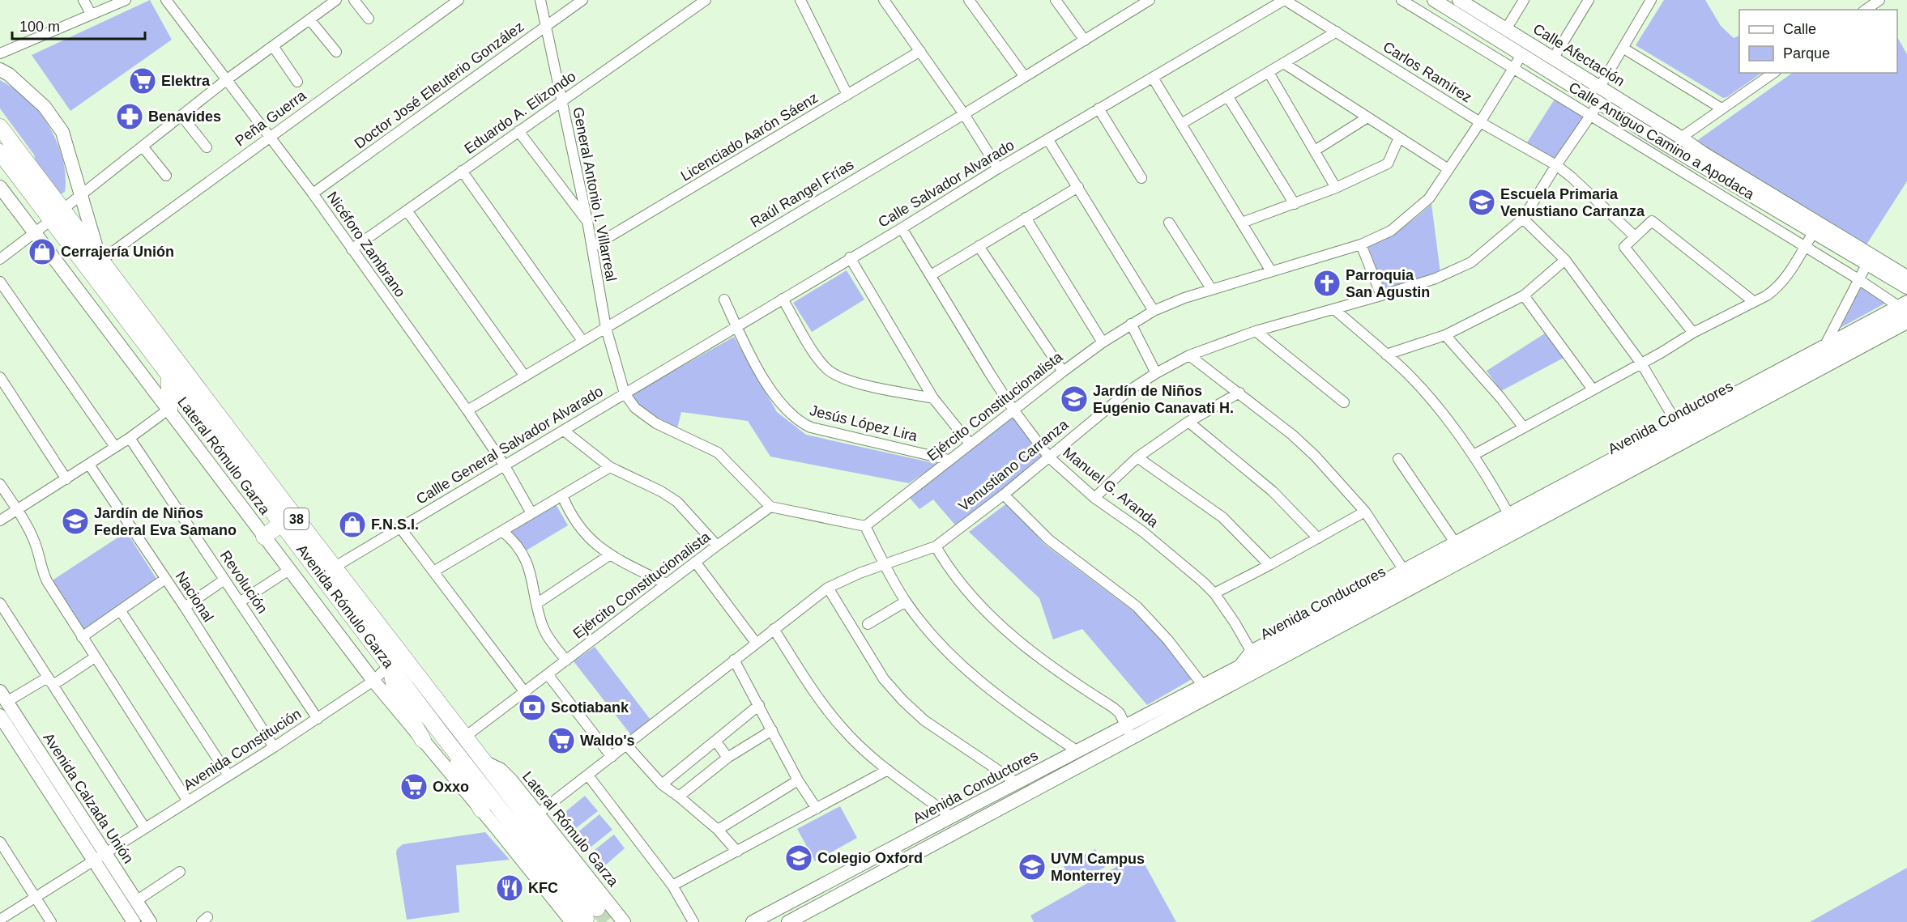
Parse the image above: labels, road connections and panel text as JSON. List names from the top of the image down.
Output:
{
  "streets": {
    "main road": ["38", "Avenida Rómulo Garza"],
    "street": [
      "Calle Afectación",
      "Carlos Ramírez",
      "Doctor José Eleuterio González",
      "Eduardo A. Elizondo",
      "Peña Guerra",
      "Licenciado Aarón Sáenz",
      "Calle Antiguo Camino a Apodaca",
      "Calle Salvador Alvarado",
      "Raúl Rangel Frías",
      "General Antonio I. Villarreal",
      "Nicéforo Zambrano",
      "Ejército Constitucionalista",
      "Avenida Conductores",
      "Jesús López Lira",
      "Callle General Salvador Alvarado",
      "Lateral Rómulo Garza",
      "Venustiano Carranza",
      "Manuel G. Aranda",
      "Revolución",
      "Nacional",
      "Avenida Constitución",
      "Avenida Calzada Unión"
    ]
  },
  "crossings": [
    ["Calle Afectación", "Calle Antiguo Camino a Apodaca"],
    ["Carlos Ramírez", "Calle Salvador Alvarado"],
    ["Carlos Ramírez", "Ejército Constitucionalista"],
    ["Carlos Ramírez", "Venustiano Carranza"],
    ["Doctor José Eleuterio González", "General Antonio I. Villarreal"],
    ["Doctor José Eleuterio González", "Nicéforo Zambrano"],
    ["Eduardo A. Elizondo", "General Antonio I. Villarreal"],
    ["Eduardo A. Elizondo", "Nicéforo Zambrano"],
    ["Peña Guerra", "Nicéforo Zambrano"],
    ["Peña Guerra", "Avenida Rómulo Garza"],
    ["Licenciado Aarón Sáenz", "General Antonio I. Villarreal"],
    ["Calle Antiguo Camino a Apodaca", "Ejército Constitucionalista"],
    ["Calle Antiguo Camino a Apodaca", "Avenida Conductores"],
    ["Calle Antiguo Camino a Apodaca", "Venustiano Carranza"],
    ["Calle Salvador Alvarado", "General Antonio I. Villarreal"],
    ["Calle Salvador Alvarado", "Jesús López Lira"],
    ["Calle Salvador Alvarado", "Callle General Salvador Alvarado"],
    ["Calle Salvador Alvarado", "Manuel G. Aranda"],
    ["Raúl Rangel Frías", "General Antonio I. Villarreal"],
    ["Raúl Rangel Frías", "Nicéforo Zambrano"],
    ["General Antonio I. Villarreal", "Callle General Salvador Alvarado"],
    ["Nicéforo Zambrano", "Callle General Salvador Alvarado"],
    ["Ejército Constitucionalista", "Jesús López Lira"],
    ["Ejército Constitucionalista", "Manuel G. Aranda"],
    ["Ejército Constitucionalista", "Avenida Rómulo Garza"],
    ["Avenida Conductores", "Manuel G. Aranda"],
    ["Callle General Salvador Alvarado", "Avenida Rómulo Garza"],
    ["Lateral Rómulo Garza", "Venustiano Carranza"],
    ["Lateral Rómulo Garza", "Avenida Rómulo Garza"],
    ["Lateral Rómulo Garza", "Avenida Constitución"],
    ["Venustiano Carranza", "Manuel G. Aranda"],
    ["Revolución", "Avenida Constitución"],
    ["Nacional", "Avenida Constitución"],
    ["Avenida Rómulo Garza", "Avenida Constitución"],
    ["Avenida Constitución", "Avenida Calzada Unión"]
  ],
  "places": {
    "supermarket": ["Elektra", "Waldo's", "Oxxo"],
    "pharmacy": ["Benavides"],
    "school or university": [
      "Escuela Primaria Venustiano Carranza",
      "Jardín de Niños Eugenio Canavati H.",
      "Jardín de Niños Federal Eva Samano",
      "Colegio Oxford",
      "UVM Campus Monterrey"
    ],
    "shop": ["Cerrajería Unión", "F.N.S.I."],
    "church": ["Parroquia San Agustin"],
    "bank": ["Scotiabank"],
    "restaurant": ["KFC"]
  },
  "legend": ["Calle", "Parque"],
  "scale_bar": "100 m"
}
